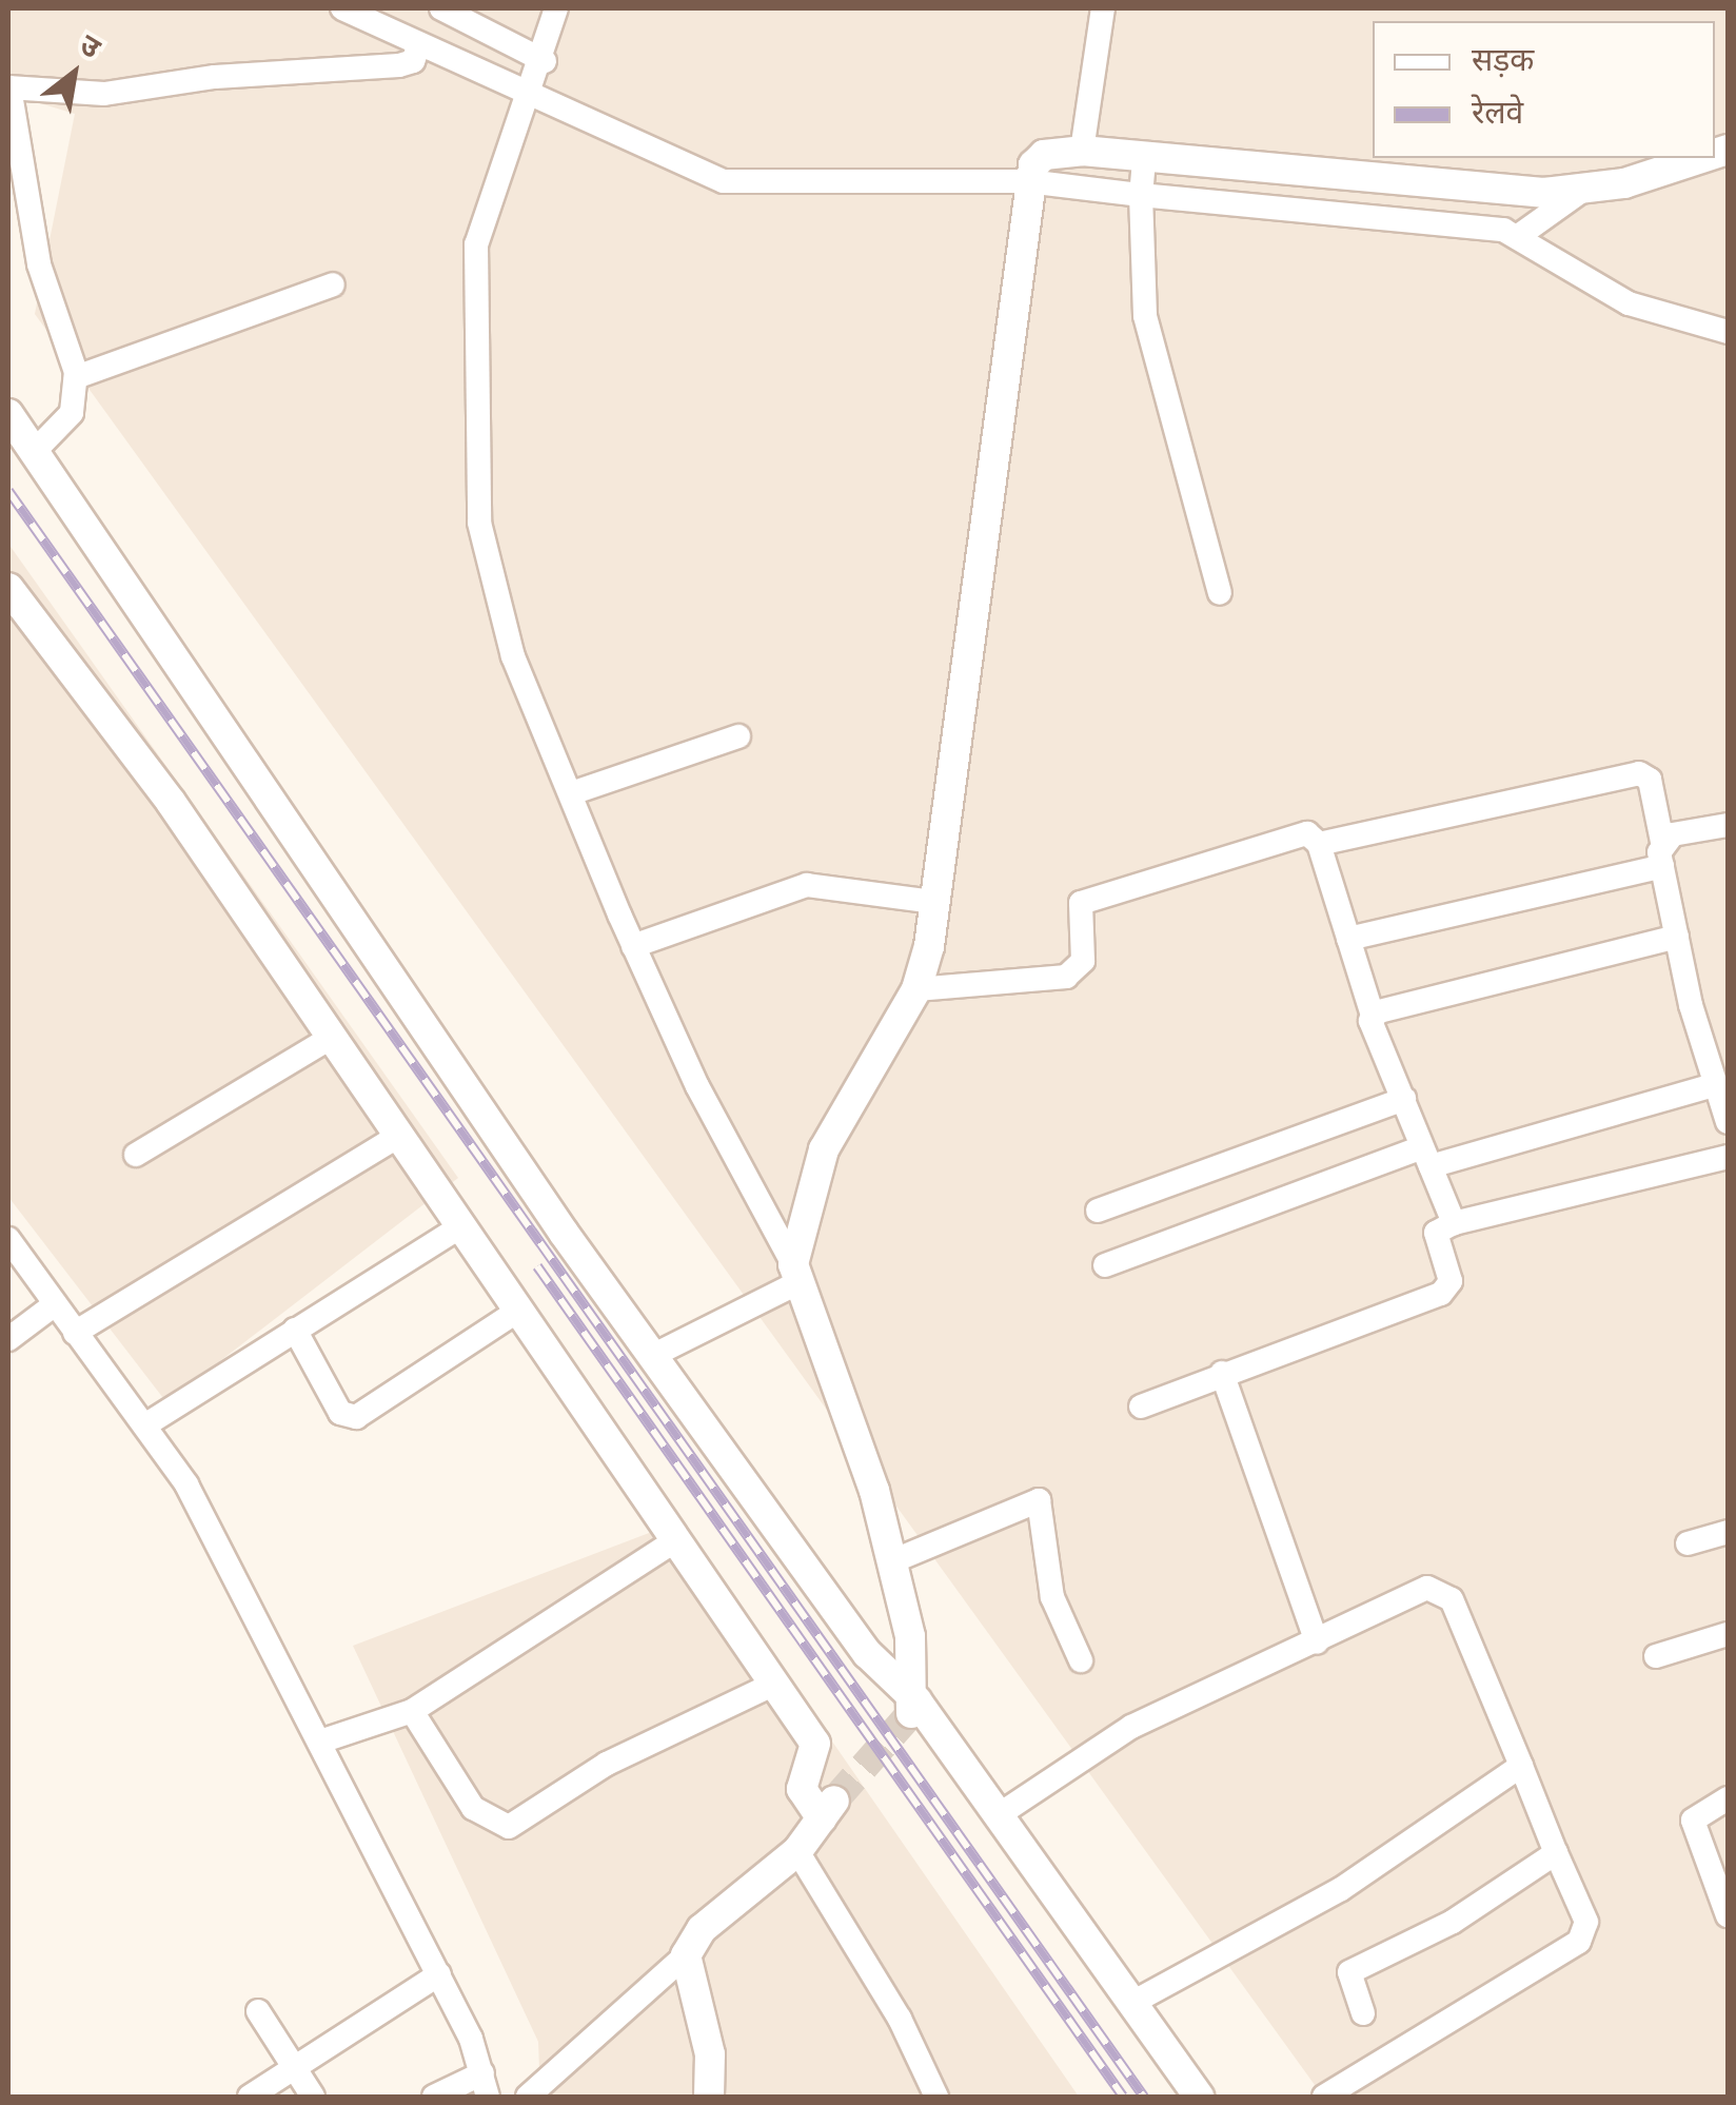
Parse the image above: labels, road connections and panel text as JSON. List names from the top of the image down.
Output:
{
  "legend": ["सड़क", "रेलवे"],
  "north": "top right"
}
